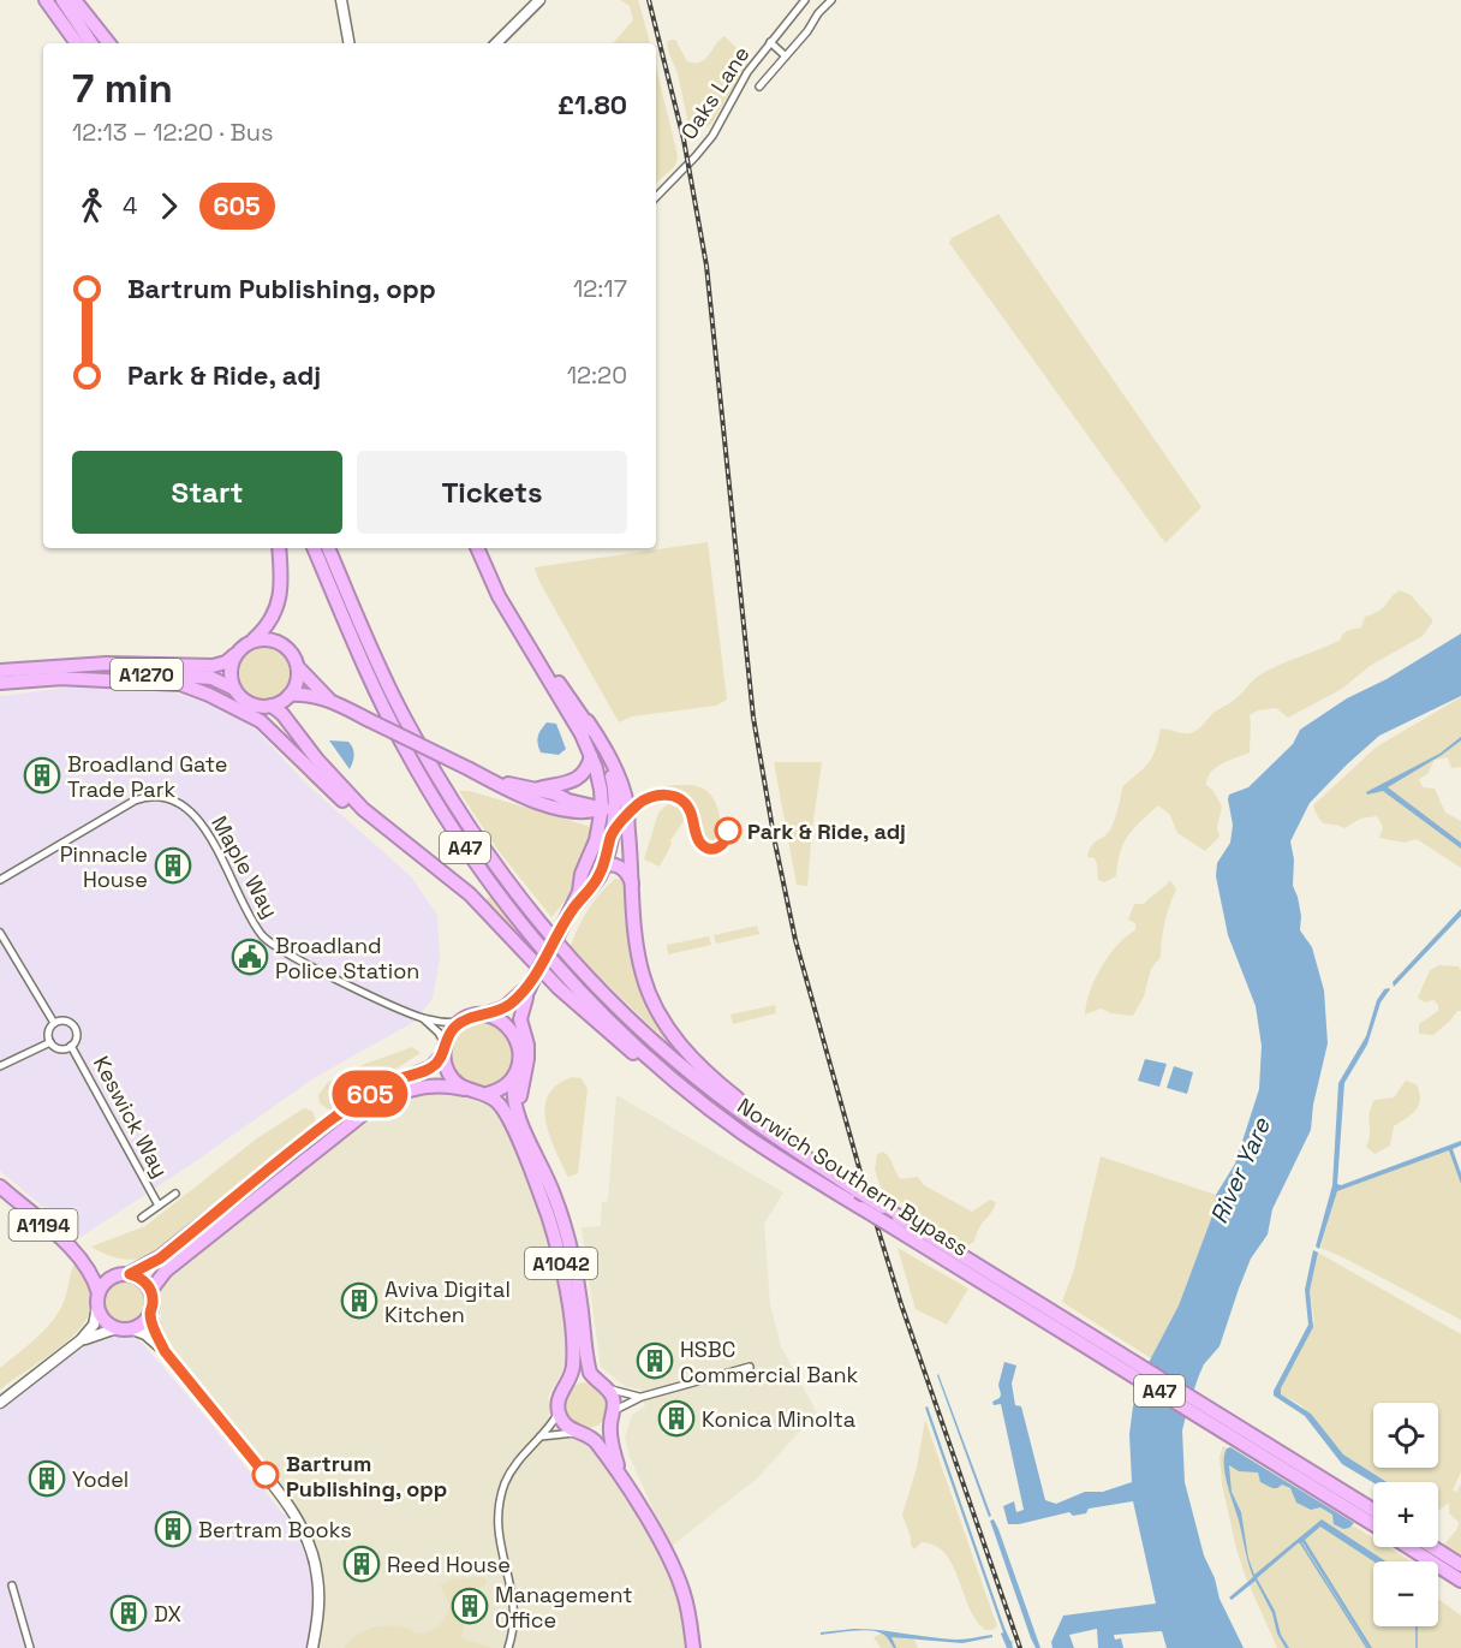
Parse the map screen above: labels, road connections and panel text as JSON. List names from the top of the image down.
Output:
{
  "streets": {
    "highway": [
      "A1270",
      "A47",
      "Norwich Southern Bypass",
      "A1194",
      "A1042"
    ],
    "street": ["Oaks Lane", "Maple Way", "Keswick Way"]
  },
  "crossings": [
    ["A1270", "A47"],
    ["A47", "Norwich Southern Bypass"],
    ["Maple Way", "A1042"]
  ],
  "water": ["River Yare"],
  "places": {
    "building": [
      "Broadland Gate Trade Park",
      "Pinnacle House",
      "Aviva Digital Kitchen",
      "HSBC Commercial Bank",
      "Konica Minolta",
      "Yodel",
      "Bertram Books",
      "Reed House",
      "Management Office",
      "DX"
    ],
    "other": ["Park & Ride, adj", "Bartrum Publishing, opp"],
    "public building": ["Broadland Police Station"]
  },
  "lines": ["bus line 605"],
  "page": {
    "on_map": "605",
    "heading": ["7 min", "12:13 – 12:20 · Bus", "£1.80"],
    "legs": ["4", "605"],
    "list": [
      {
        "name": "Bartrum Publishing, opp",
        "value": "12:17"
      },
      {
        "name": "Park & Ride, adj",
        "value": "12:20"
      }
    ],
    "buttons": ["Start", "Tickets"],
    "map_buttons": ["+", "−"]
  }
}
